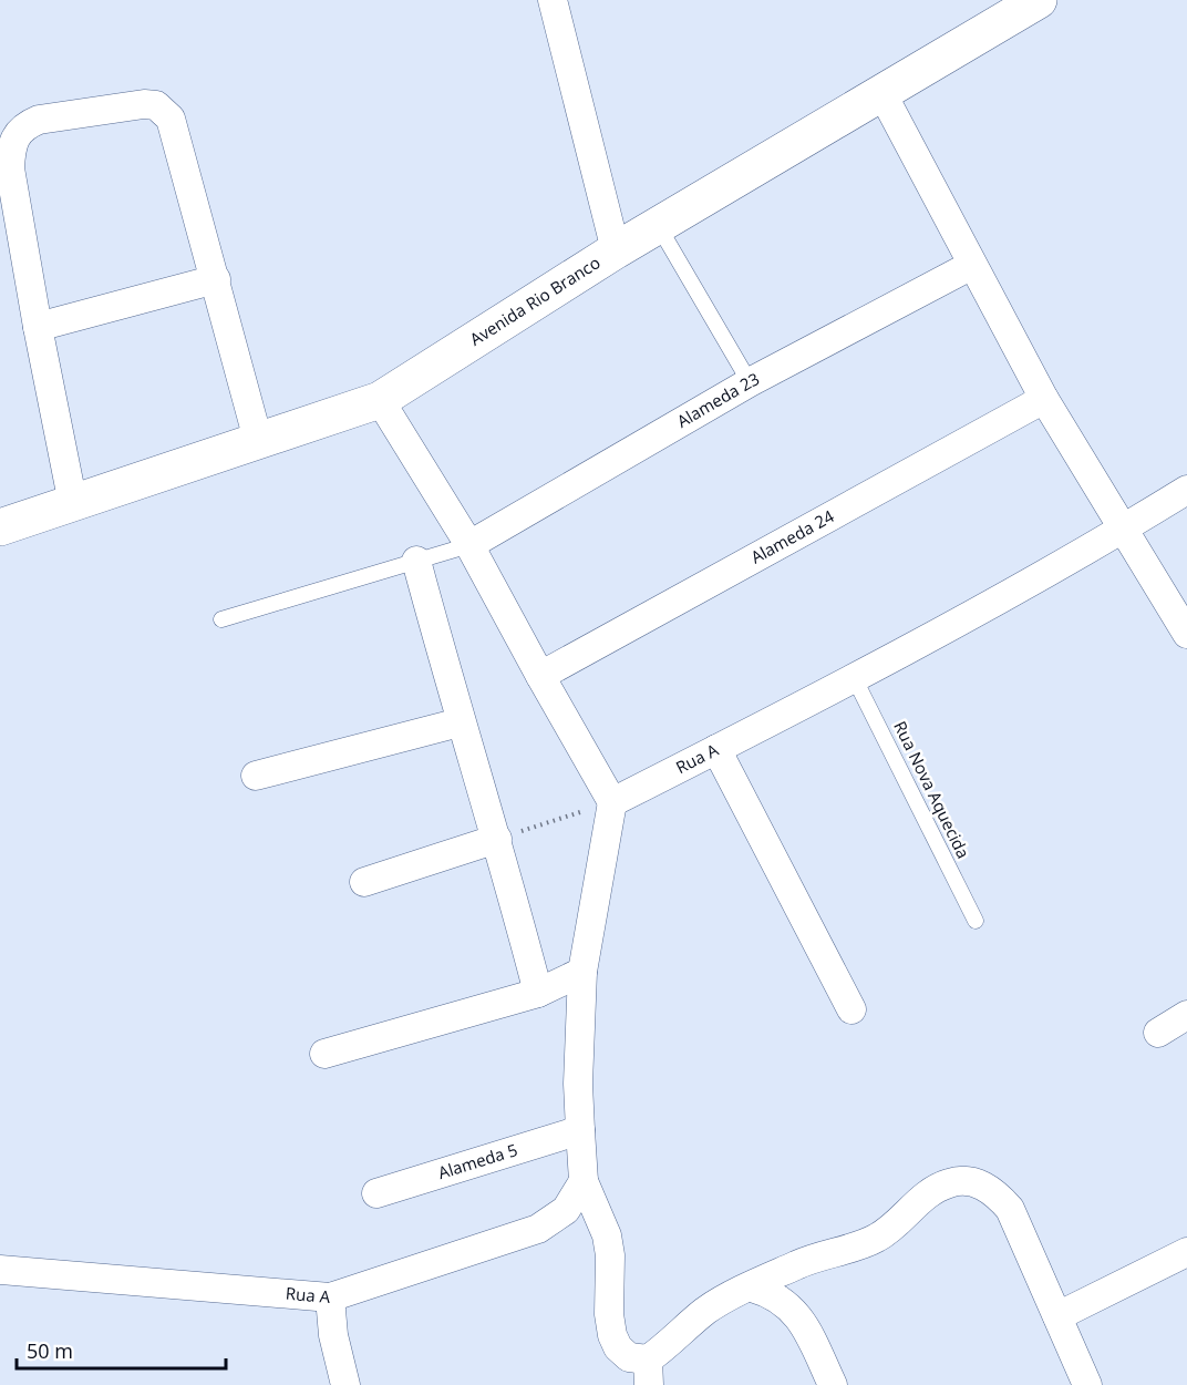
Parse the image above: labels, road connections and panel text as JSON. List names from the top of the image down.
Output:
{
  "streets": {
    "street": [
      "Avenida Rio Branco",
      "Alameda 23",
      "Alameda 24",
      "Rua A",
      "Alameda 5"
    ],
    "lane": ["Rua Nova Aquecida"]
  },
  "crossings": [
    ["Rua A", "Rua Nova Aquecida"]
  ],
  "scale_bar": "50 m"
}
